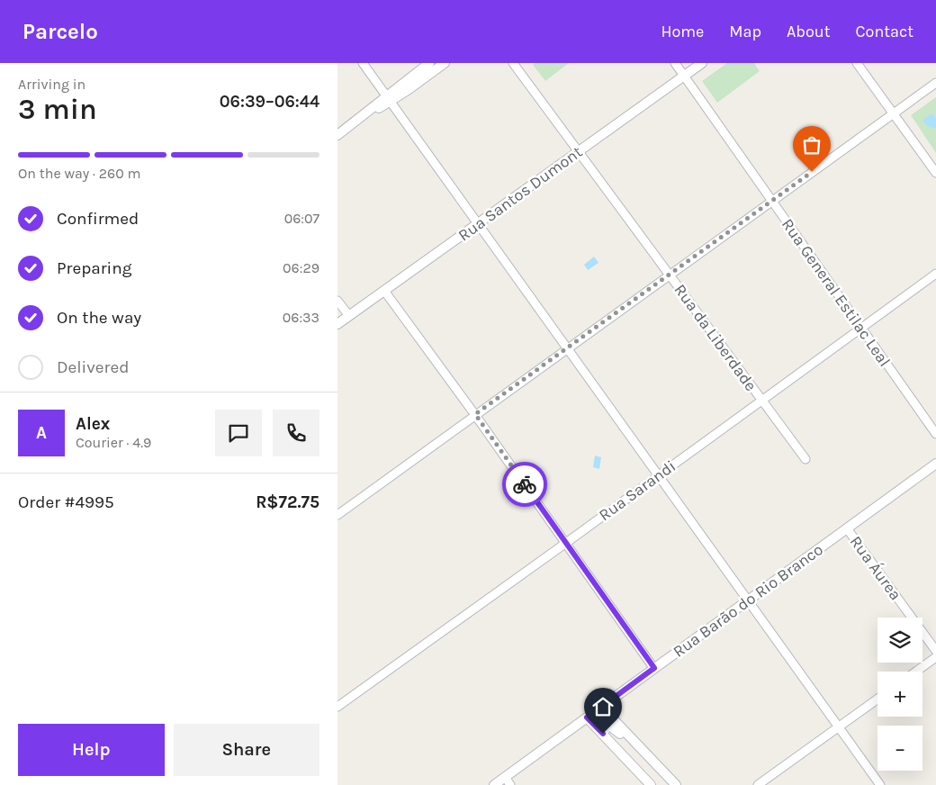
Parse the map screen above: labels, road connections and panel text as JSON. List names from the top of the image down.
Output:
{
  "streets": {
    "street": [
      "Rua Santos Dumont",
      "Rua General Estilac Leal",
      "Rua da Liberdade",
      "Rua Sarandi",
      "Rua Áurea",
      "Rua Barão do Rio Branco"
    ]
  },
  "crossings": [
    ["Rua Santos Dumont", "Rua General Estilac Leal"],
    ["Rua Santos Dumont", "Rua da Liberdade"],
    ["Rua General Estilac Leal", "Rua Sarandi"],
    ["Rua da Liberdade", "Rua Sarandi"],
    ["Rua Áurea", "Rua Barão do Rio Branco"]
  ],
  "page": {
    "header": "Parcelo",
    "nav": [
      "Home",
      "Map",
      "About",
      "Contact"
    ],
    "heading": ["3 min", "Arriving in", "06:39–06:44"],
    "panel": [
      "Alex",
      "Courier · 4.9",
      "Order #4995",
      "R$72.75"
    ],
    "bar": "On the way · 260 m",
    "list": [
      ["Confirmed", "06:07"],
      ["Preparing", "06:29"],
      ["On the way", "06:33"],
      "Delivered"
    ],
    "round": "A",
    "map_buttons": ["+", "−"],
    "buttons": ["Help", "Share"]
  }
}
